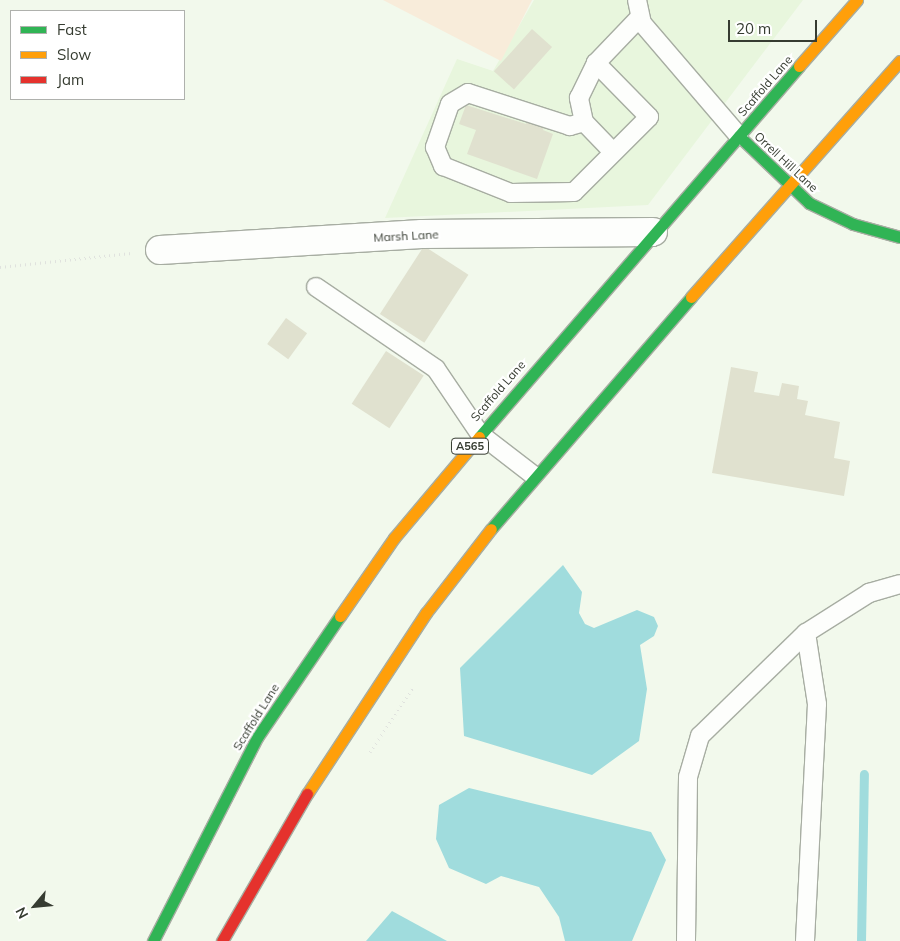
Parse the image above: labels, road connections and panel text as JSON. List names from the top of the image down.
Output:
{
  "streets": {
    "main road": ["Scaffold Lane", "Orrell Hill Lane", "A565"],
    "street": ["Marsh Lane"]
  },
  "crossings": [
    ["Scaffold Lane", "Orrell Hill Lane"],
    ["Scaffold Lane", "Marsh Lane"]
  ],
  "legend": ["Fast", "Slow", "Jam"],
  "scale_bar": "20 m",
  "north": "bottom left"
}
